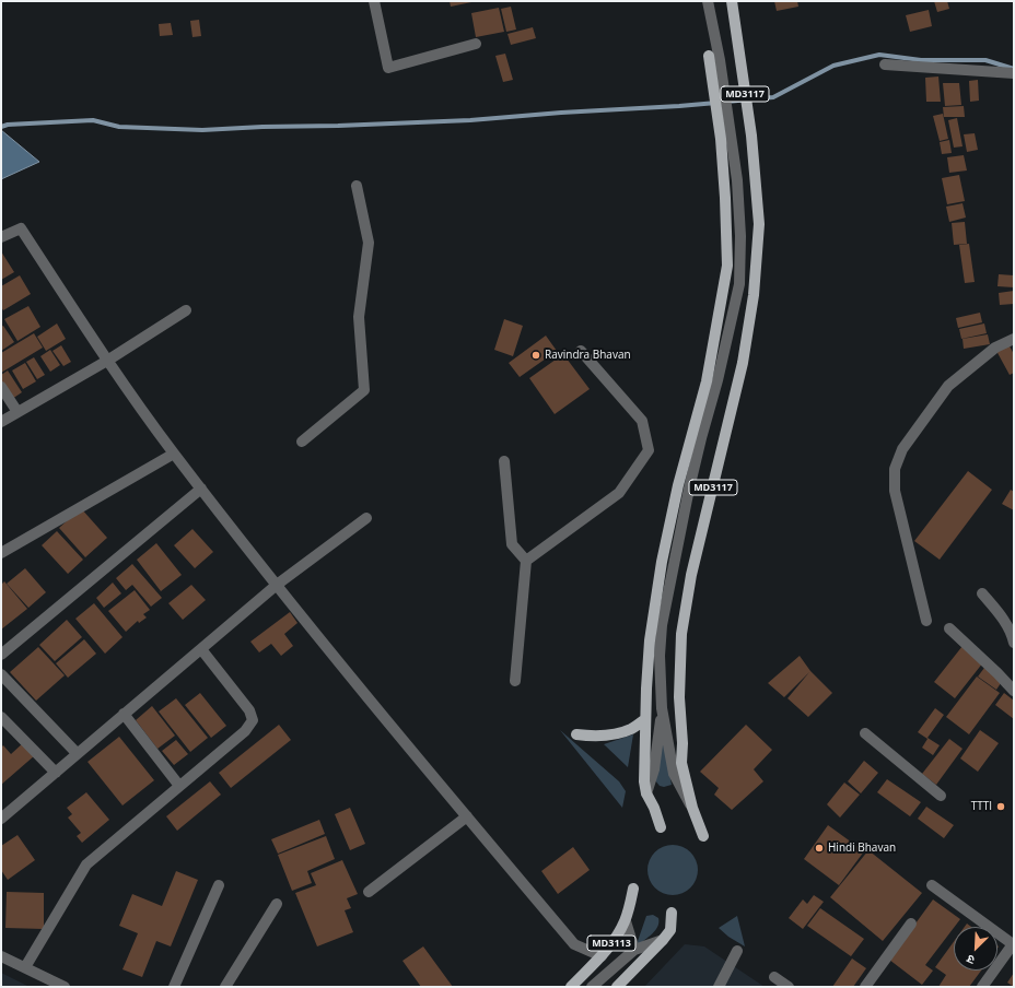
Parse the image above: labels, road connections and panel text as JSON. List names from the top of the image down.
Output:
{
  "streets": {
    "main road": ["MD3117", "MD3113"]
  },
  "places": ["Ravindra Bhavan", "TTTI", "Hindi Bhavan"],
  "north": "bottom left"
}
